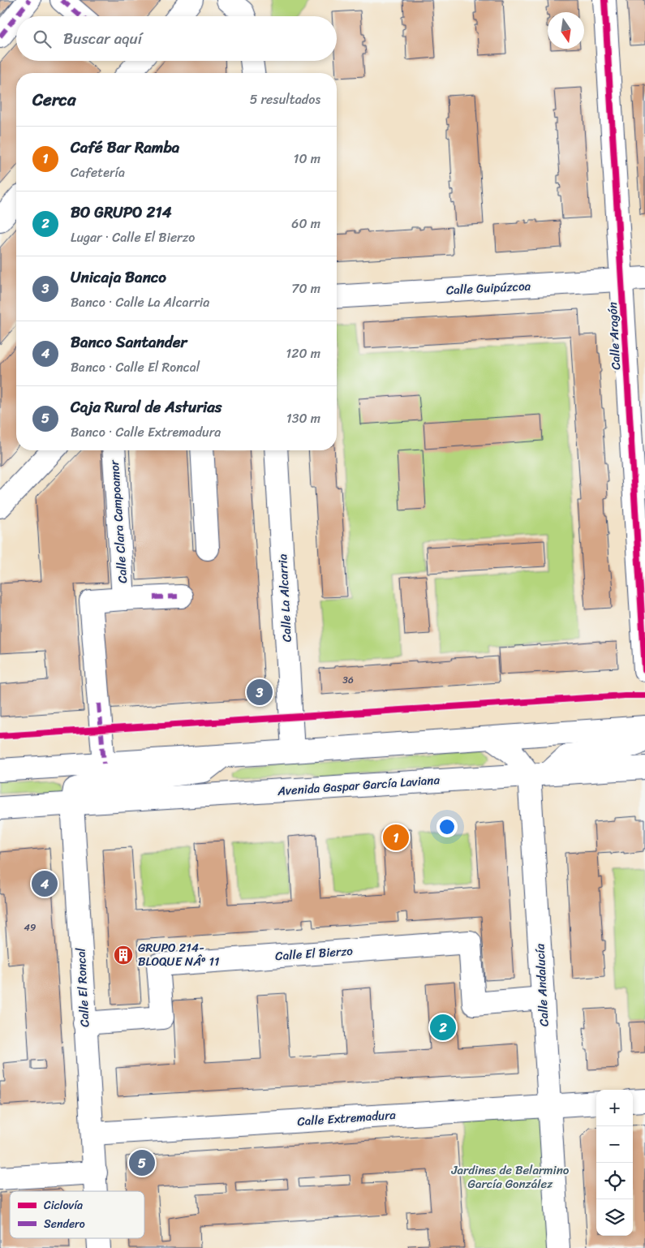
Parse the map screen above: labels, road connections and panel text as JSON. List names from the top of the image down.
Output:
{
  "streets": {
    "street": [
      "Calle Guipúzcoa",
      "Calle Aragón",
      "Calle Clara Campoamor",
      "Calle La Alcarria",
      "Avenida Gaspar García Laviana",
      "Calle El Bierzo",
      "Calle Andalucía",
      "Calle El Roncal",
      "Calle Extremadura"
    ]
  },
  "crossings": [
    ["Calle Guipúzcoa", "Calle Aragón"],
    ["Avenida Gaspar García Laviana", "Calle Andalucía"],
    ["Avenida Gaspar García Laviana", "Calle El Roncal"],
    ["Calle El Bierzo", "Calle Andalucía"],
    ["Calle El Bierzo", "Calle El Roncal"],
    ["Calle Andalucía", "Calle Extremadura"],
    ["Calle El Roncal", "Calle Extremadura"]
  ],
  "parks": ["Jardines de Belarmino García González"],
  "places": {
    "building": ["GRUPO 214- BLOQUE NÂº 11"]
  },
  "house_numbers": ["36", "49"],
  "legend": ["Ciclovía", "Sendero"],
  "north": "bottom",
  "page": {
    "search": "Buscar aquí",
    "heading": ["Cerca", "5 resultados"],
    "list": [
      {
        "mark": "1",
        "name": "Café Bar Ramba",
        "note": "Cafetería",
        "value": "10 m"
      },
      {
        "mark": "2",
        "name": "BO GRUPO 214",
        "note": "Lugar · Calle El Bierzo",
        "value": "60 m"
      },
      {
        "mark": "3",
        "name": "Unicaja Banco",
        "note": "Banco · Calle La Alcarria",
        "value": "70 m"
      },
      {
        "mark": "4",
        "name": "Banco Santander",
        "note": "Banco · Calle El Roncal",
        "value": "120 m"
      },
      {
        "mark": "5",
        "name": "Caja Rural de Asturias",
        "note": "Banco · Calle Extremadura",
        "value": "130 m"
      }
    ],
    "pins": [
      "3",
      "1",
      "4",
      "2",
      "5"
    ],
    "map_buttons": ["+", "−"]
  }
}
